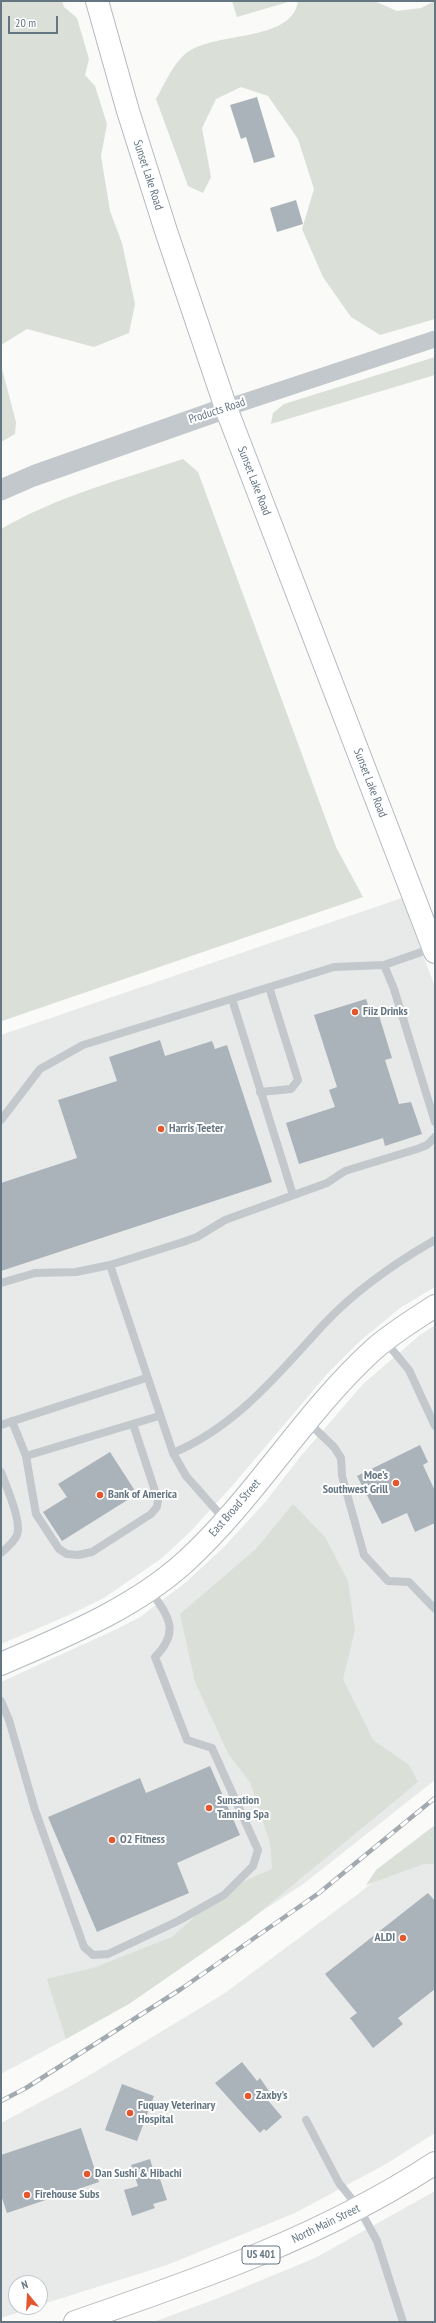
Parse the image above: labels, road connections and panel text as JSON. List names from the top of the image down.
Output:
{
  "streets": {
    "main road": [
      "Sunset Lake Road",
      "East Broad Street",
      "North Main Street",
      "US 401"
    ],
    "street": ["Products Road"]
  },
  "crossings": [
    ["Sunset Lake Road", "Products Road"]
  ],
  "places": [
    "Fiiz Drinks",
    "Harris Teeter",
    "Moe's Southwest Grill",
    "Bank of America",
    "Sunsation Tanning Spa",
    "O2 Fitness",
    "ALDI",
    "Zaxby's",
    "Fuquay Veterinary Hospital",
    "Dan Sushi & Hibachi",
    "Firehouse Subs"
  ],
  "scale_bar": "20 m",
  "north": "top"
}
